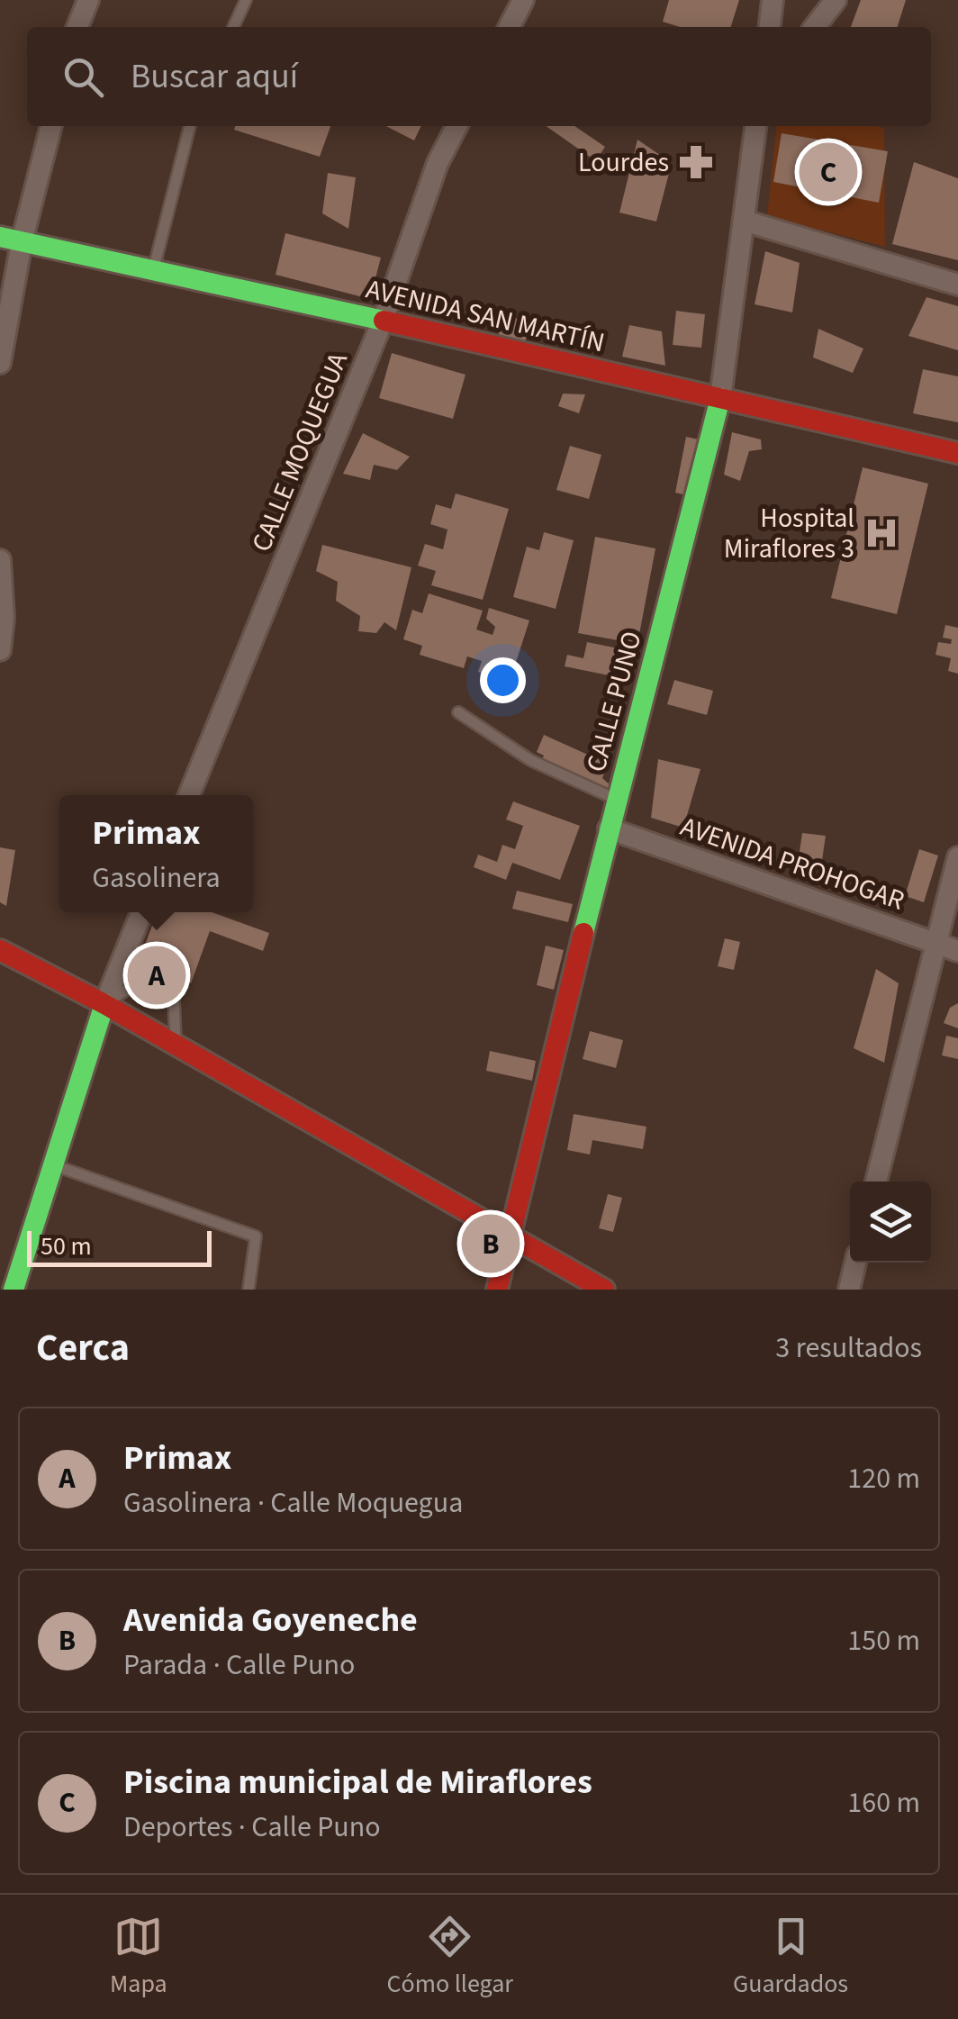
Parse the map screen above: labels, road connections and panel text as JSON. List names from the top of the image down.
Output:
{
  "streets": {
    "street": [
      "AVENIDA SAN MARTÍN",
      "CALLE MOQUEGUA",
      "CALLE PUNO",
      "AVENIDA PROHOGAR"
    ]
  },
  "crossings": [
    ["AVENIDA SAN MARTÍN", "CALLE MOQUEGUA"],
    ["AVENIDA SAN MARTÍN", "CALLE PUNO"],
    ["CALLE PUNO", "AVENIDA PROHOGAR"]
  ],
  "places": {
    "pharmacy": ["Lourdes"],
    "hospital": ["Hospital Miraflores 3"]
  },
  "scale_bar": "50 m",
  "page": {
    "search": "Buscar aquí",
    "pins": ["C", "A", "B"],
    "popup": ["Primax", "Gasolinera"],
    "scale": "50 m",
    "heading": ["Cerca", "3 resultados"],
    "list": [
      {
        "mark": "A",
        "name": "Primax",
        "note": "Gasolinera · Calle Moquegua",
        "value": "120 m"
      },
      {
        "mark": "B",
        "name": "Avenida Goyeneche",
        "note": "Parada · Calle Puno",
        "value": "150 m"
      },
      {
        "mark": "C",
        "name": "Piscina municipal de Miraflores",
        "note": "Deportes · Calle Puno",
        "value": "160 m"
      }
    ],
    "nav": ["Mapa", "Cómo llegar", "Guardados"]
  }
}
